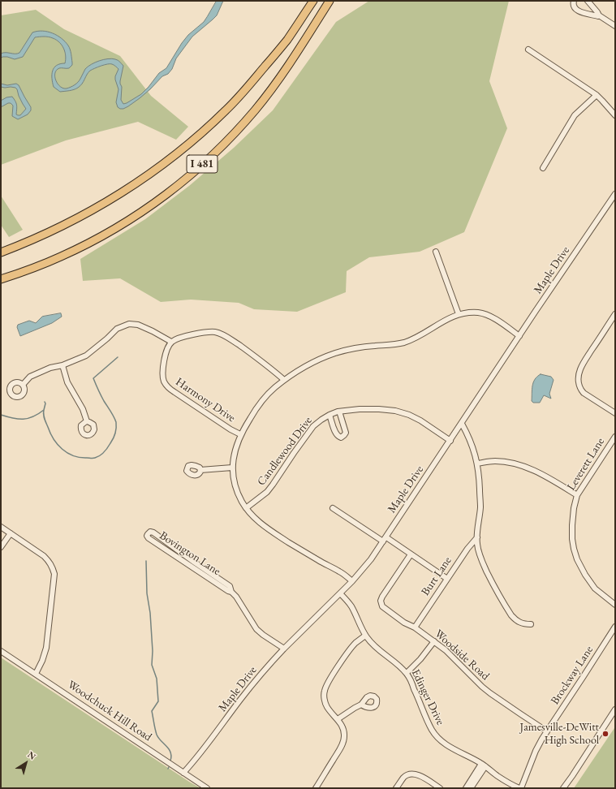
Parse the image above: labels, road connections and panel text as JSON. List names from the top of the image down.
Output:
{
  "streets": {
    "highway": ["I 481"],
    "street": [
      "Maple Drive",
      "Harmony Drive",
      "Candlewood Drive",
      "Leverett Lane",
      "Bovington Lane",
      "Burt Lane",
      "Woodside Road",
      "Brockway Lane",
      "Edinger Drive",
      "Woodchuck Hill Road"
    ]
  },
  "crossings": [
    ["Maple Drive", "Candlewood Drive"],
    ["Maple Drive", "Bovington Lane"],
    ["Maple Drive", "Edinger Drive"],
    ["Maple Drive", "Woodchuck Hill Road"],
    ["Burt Lane", "Woodside Road"],
    ["Woodside Road", "Brockway Lane"],
    ["Brockway Lane", "Edinger Drive"]
  ],
  "places": ["Jamesville-DeWitt High School"],
  "north": "top right"
}
